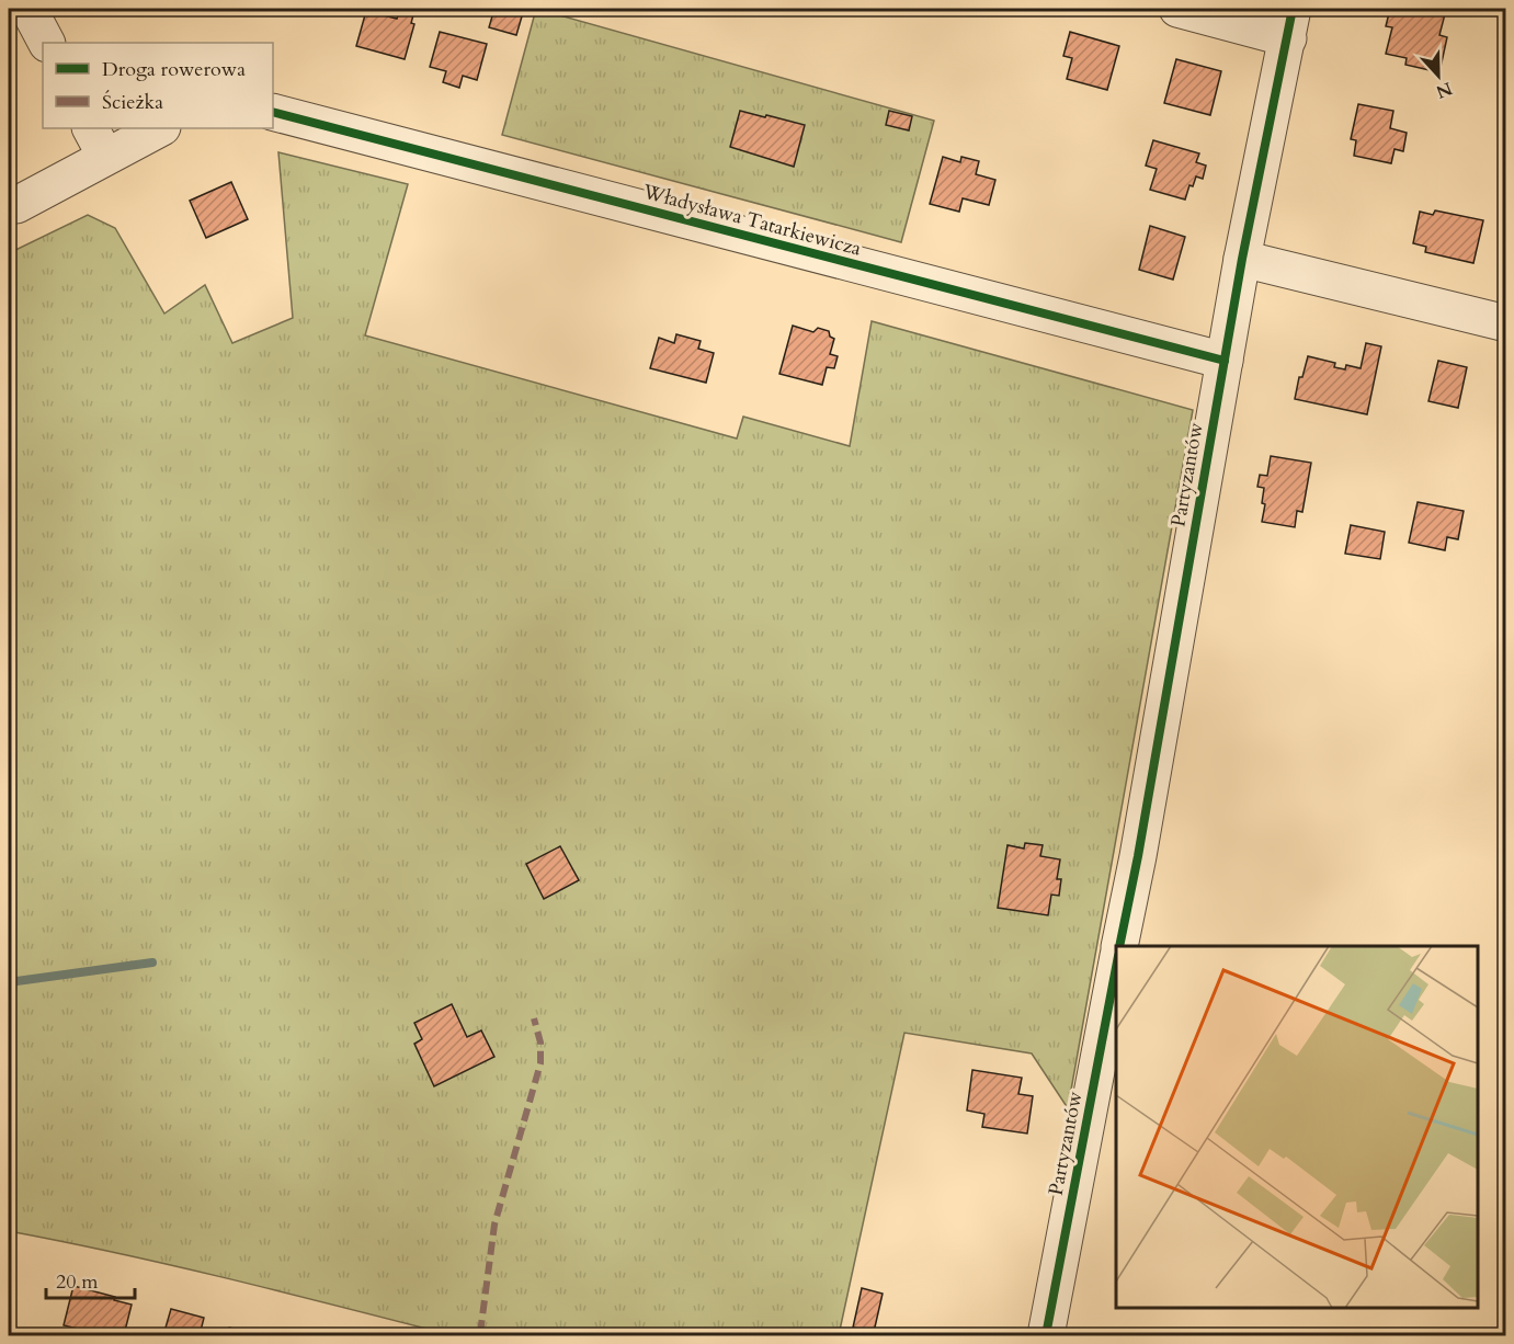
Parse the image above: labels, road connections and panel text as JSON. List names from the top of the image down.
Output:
{
  "streets": {
    "street": ["Władysława Tatarkiewicza", "Partyzantów"]
  },
  "crossings": [
    ["Władysława Tatarkiewicza", "Partyzantów"]
  ],
  "legend": ["Droga rowerowa", "Ścieżka"],
  "scale_bar": "20 m",
  "north": "bottom"
}
